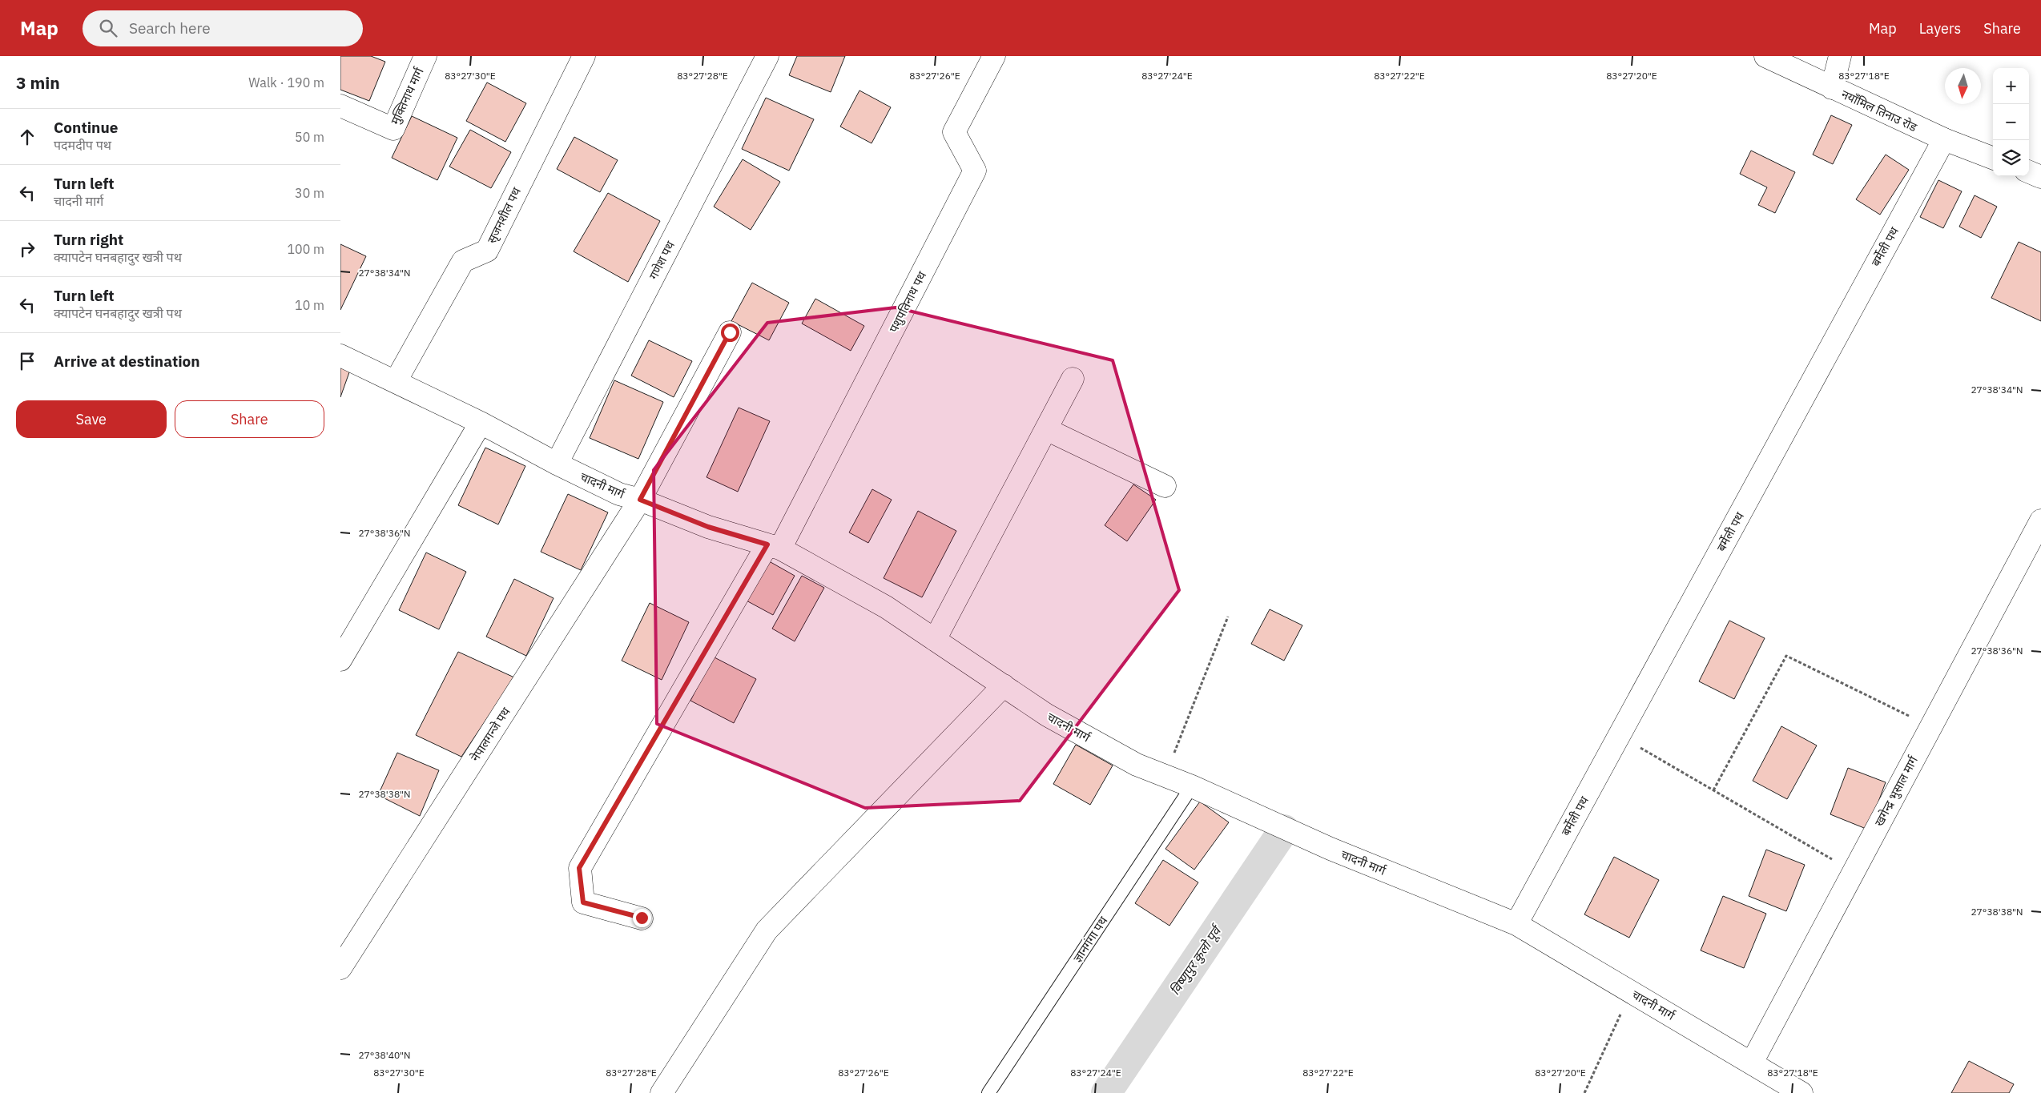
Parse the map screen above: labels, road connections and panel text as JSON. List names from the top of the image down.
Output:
{
  "streets": {
    "street": [
      "मुक्तिनाथ मार्ग",
      "नयाँमिल तिनाउ रोड",
      "सृजनशील पथ",
      "बर्मेली पथ",
      "गणेश पथ",
      "पशुपतिनाथ पथ",
      "चादनी मार्ग",
      "नेपालगन्जे पथ",
      "खगेन्द्र भुसाल मार्ग"
    ],
    "lane": ["ज्ञानगंगा पथ"]
  },
  "crossings": [
    ["नयाँमिल तिनाउ रोड", "बर्मेली पथ"],
    ["सृजनशील पथ", "चादनी मार्ग"],
    ["बर्मेली पथ", "चादनी मार्ग"],
    ["गणेश पथ", "चादनी मार्ग"],
    ["पशुपतिनाथ पथ", "चादनी मार्ग"],
    ["चादनी मार्ग", "नेपालगन्जे पथ"],
    ["चादनी मार्ग", "खगेन्द्र भुसाल मार्ग"],
    ["चादनी मार्ग", "ज्ञानगंगा पथ"]
  ],
  "water": ["विष्णुपुर कुलो पूर्व"],
  "north": "bottom",
  "page": {
    "header": "Map",
    "search": "Search here",
    "nav": ["Map", "Layers", "Share"],
    "heading": ["3 min", "Walk · 190 m"],
    "map_buttons": ["+", "−"],
    "list": [
      ["Continue", "पदमदीप पथ", "50 m"],
      ["Turn left", "चादनी मार्ग", "30 m"],
      ["Turn right", "क्यापटेन घनबहादुर खत्री पथ", "100 m"],
      ["Turn left", "क्यापटेन घनबहादुर खत्री पथ", "10 m"],
      "Arrive at destination"
    ],
    "buttons": ["Save", "Share"]
  },
  "coordinates": [
    "83°27'30\"E",
    "83°27'28\"E",
    "83°27'26\"E",
    "83°27'24\"E",
    "83°27'22\"E",
    "83°27'20\"E",
    "83°27'18\"E",
    "27°38'34\"N",
    "27°38'36\"N",
    "27°38'38\"N",
    "27°38'40\"N"
  ]
}
